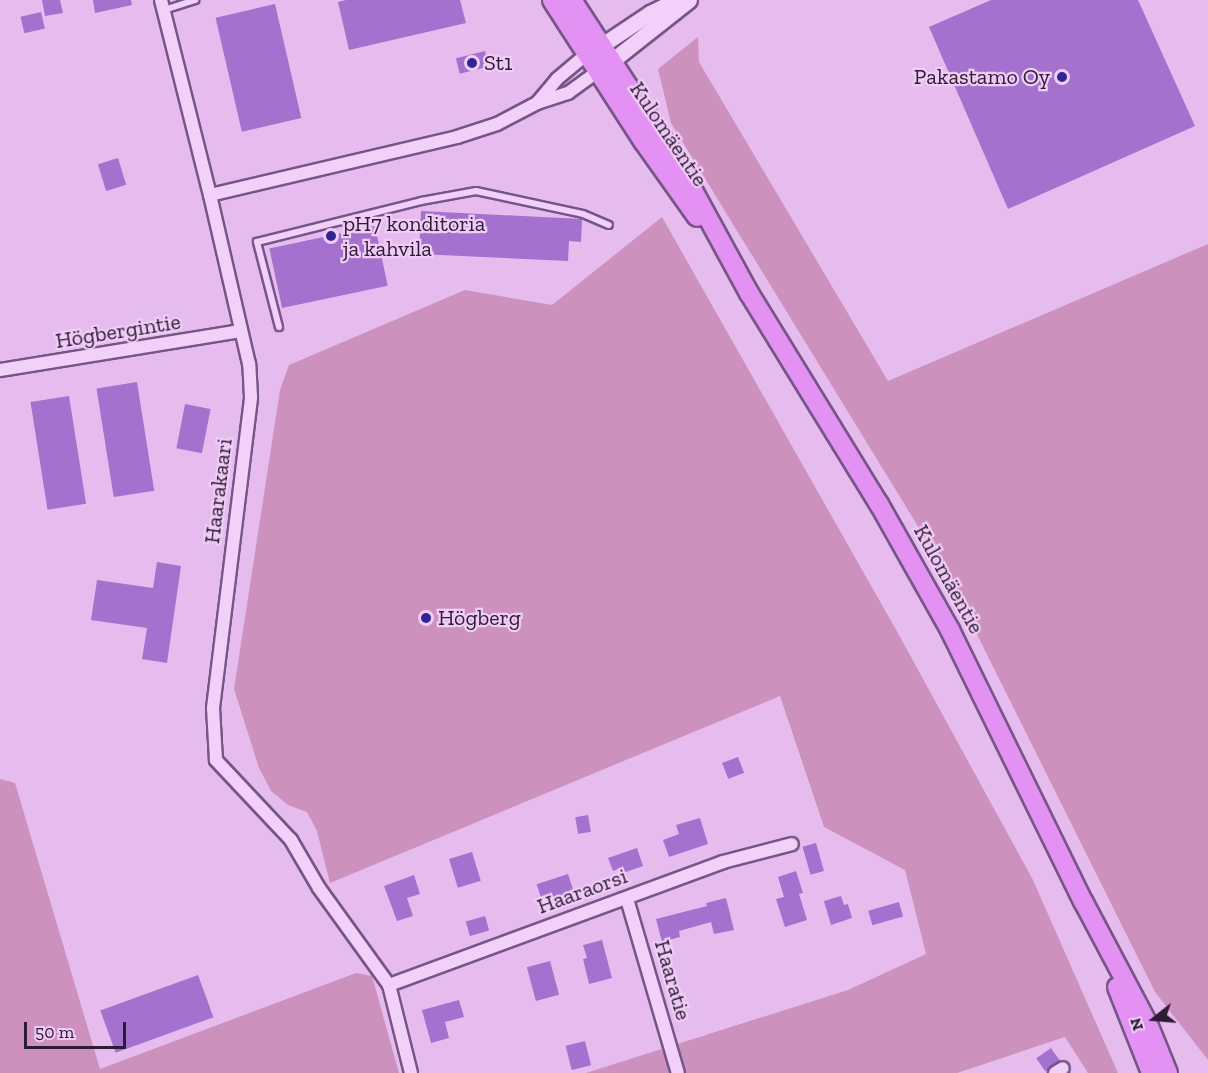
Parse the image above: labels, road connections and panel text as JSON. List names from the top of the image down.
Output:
{
  "streets": {
    "main road": ["Kulomäentie"],
    "street": [
      "Högbergintie",
      "Haarakaari",
      "Haaraorsi",
      "Haaratie"
    ]
  },
  "crossings": [
    ["Högbergintie", "Haarakaari"],
    ["Haarakaari", "Haaraorsi"],
    ["Haaraorsi", "Haaratie"]
  ],
  "places": [
    "St1",
    "Pakastamo Oy",
    "pH7 konditoria ja kahvila",
    "Högberg"
  ],
  "scale_bar": "50 m",
  "north": "left"
}
